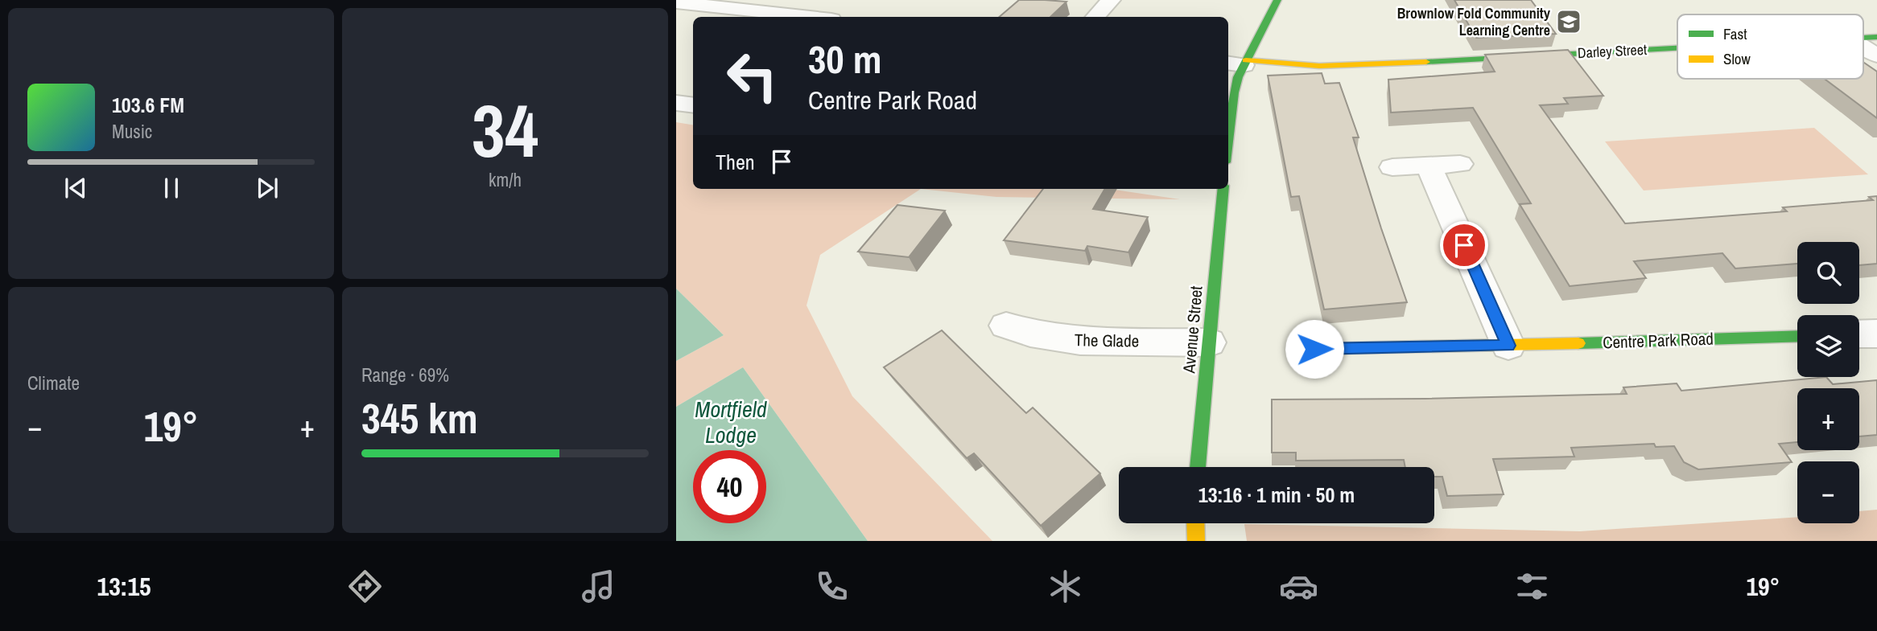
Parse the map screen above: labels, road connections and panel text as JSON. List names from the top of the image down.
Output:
{
  "streets": {
    "street": [
      "Darley Street",
      "Avenue Street",
      "The Glade",
      "Centre Park Road"
    ]
  },
  "crossings": [
    ["Avenue Street", "The Glade"]
  ],
  "water": ["Mortfield Lodge"],
  "places": {
    "school or university": ["Brownlow Fold Community Learning Centre"]
  },
  "legend": ["Fast", "Slow"],
  "page": {
    "tile": [
      ["34", "km/h"],
      "Climate",
      ["Range · 69%", "345 km"]
    ],
    "turn": ["30 m", "Centre Park Road"],
    "song": ["103.6 FM", "Music"],
    "then": "Then",
    "map_buttons": ["+", "−"],
    "heat": ["−", "19°", "+"],
    "limit": "40",
    "trip": "13:16 · 1 min · 50 m",
    "tabs": ["13:15", "19°"]
  }
}
